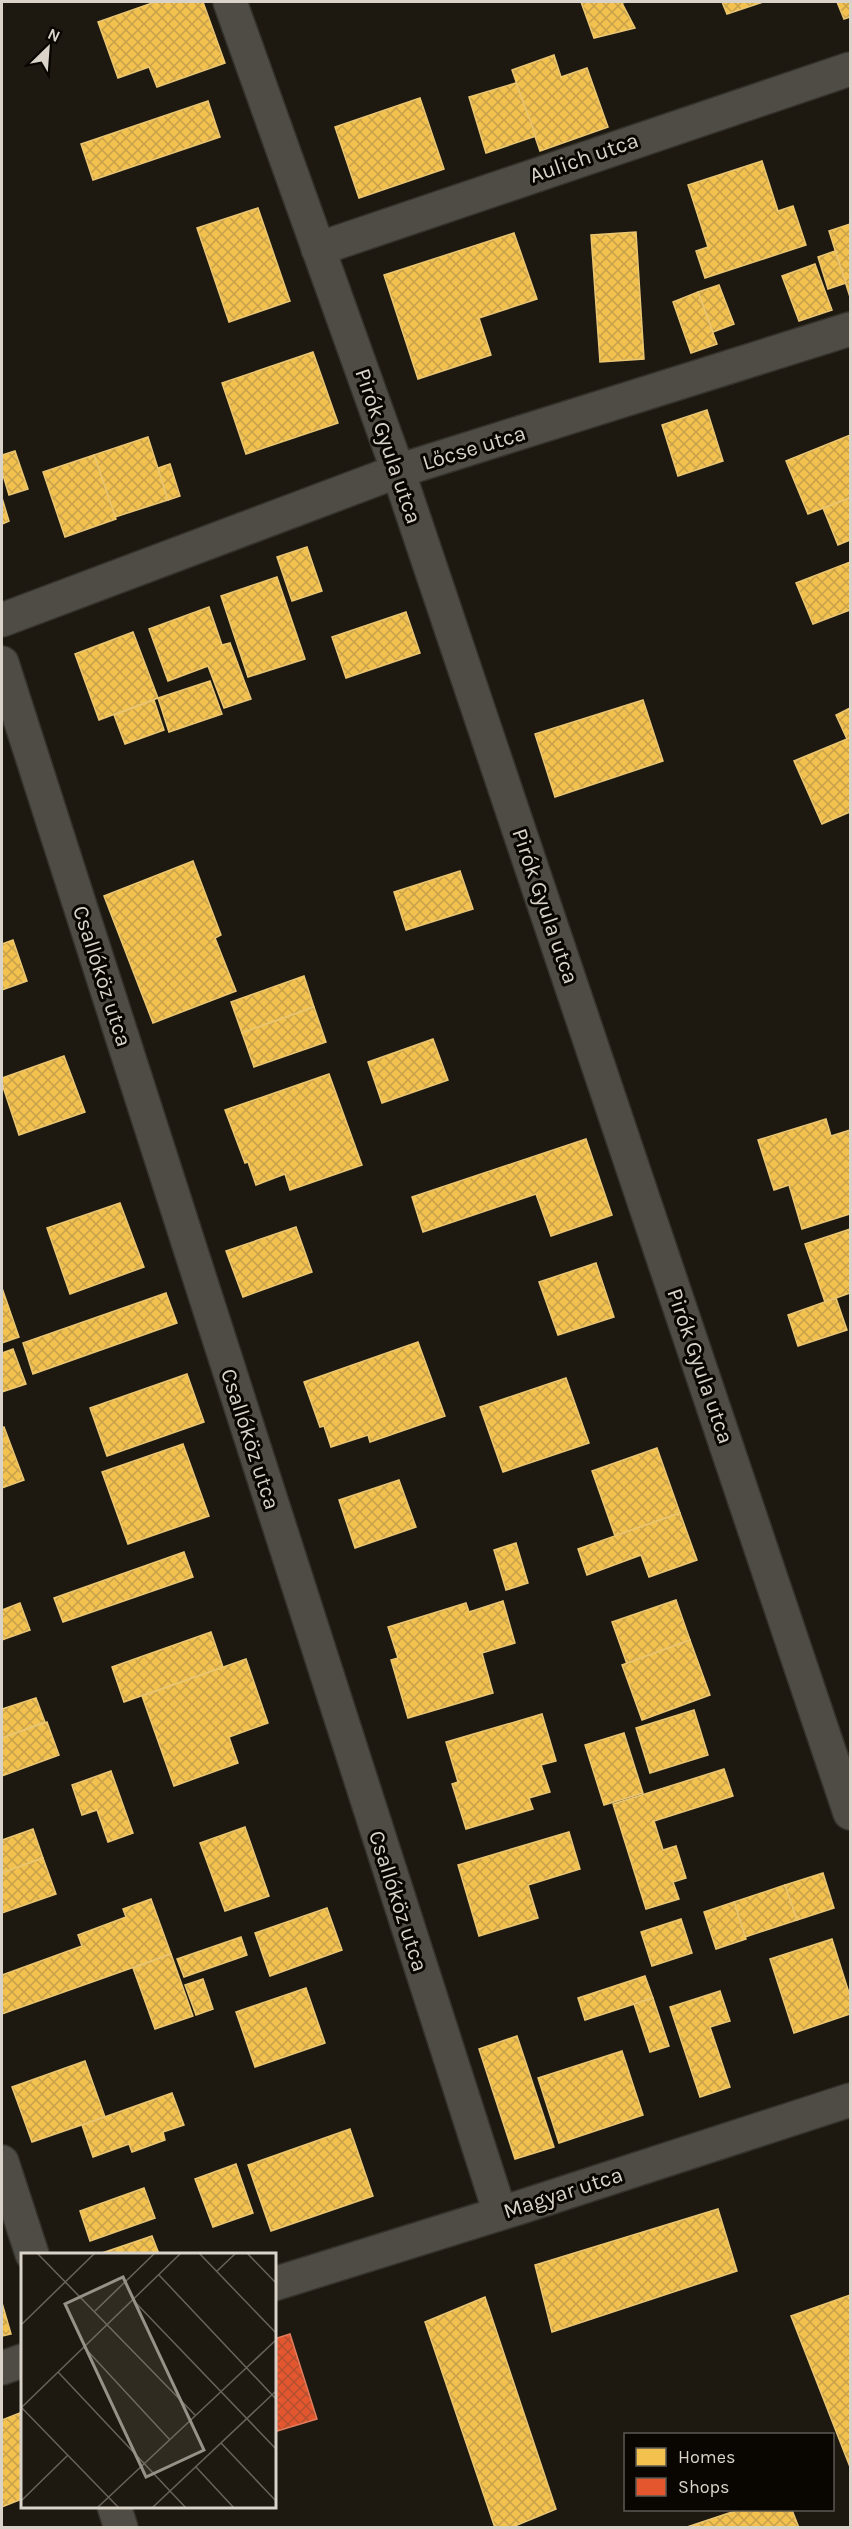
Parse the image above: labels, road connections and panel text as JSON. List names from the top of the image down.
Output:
{
  "streets": {
    "street": [
      "Aulich utca",
      "Pirók Gyula utca",
      "Lőcse utca",
      "Csallóköz utca",
      "Magyar utca"
    ]
  },
  "crossings": [
    ["Aulich utca", "Pirók Gyula utca"],
    ["Pirók Gyula utca", "Lőcse utca"],
    ["Csallóköz utca", "Magyar utca"]
  ],
  "legend": ["Homes", "Shops"],
  "north": "top right"
}
